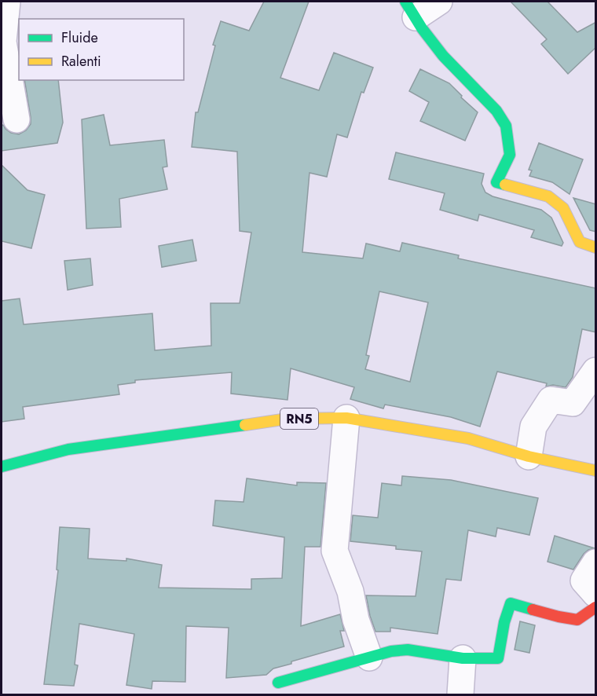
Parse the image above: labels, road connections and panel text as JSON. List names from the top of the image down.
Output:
{
  "streets": {
    "main road": ["RN5"]
  },
  "legend": ["Fluide", "Ralenti"]
}
